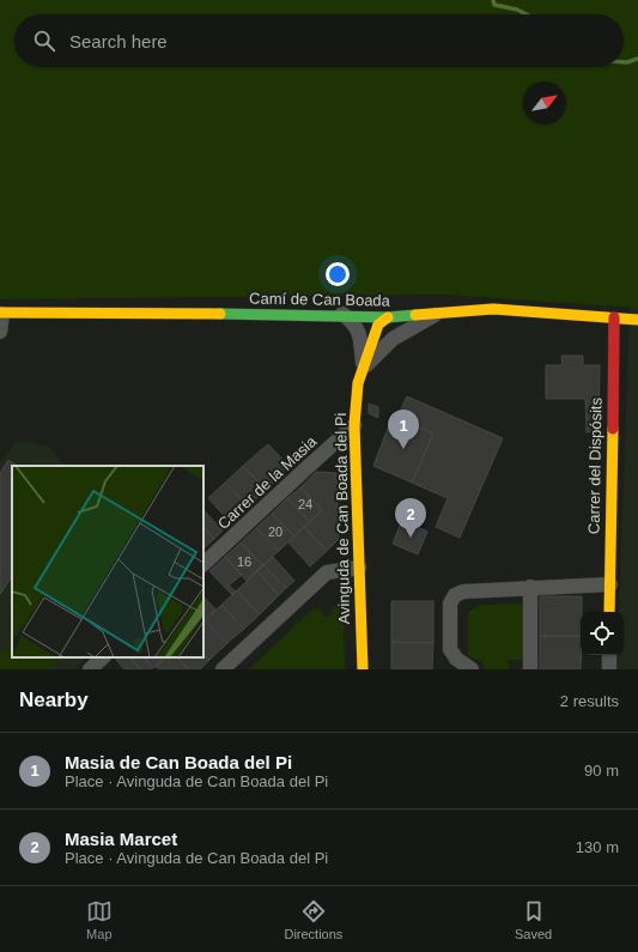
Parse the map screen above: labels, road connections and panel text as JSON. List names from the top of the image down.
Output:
{
  "streets": {
    "street": [
      "Camí de Can Boada",
      "Carrer del Dispósits",
      "Carrer de la Masia",
      "Avinguda de Can Boada del Pi"
    ]
  },
  "crossings": [
    ["Camí de Can Boada", "Carrer del Dispósits"],
    ["Camí de Can Boada", "Avinguda de Can Boada del Pi"],
    ["Carrer de la Masia", "Avinguda de Can Boada del Pi"]
  ],
  "house_numbers": ["24", "20", "16"],
  "north": "top right",
  "page": {
    "search": "Search here",
    "pins": ["1", "2"],
    "heading": ["Nearby", "2 results"],
    "list": [
      {
        "mark": "1",
        "name": "Masia de Can Boada del Pi",
        "note": "Place · Avinguda de Can Boada del Pi",
        "value": "90 m"
      },
      {
        "mark": "2",
        "name": "Masia Marcet",
        "note": "Place · Avinguda de Can Boada del Pi",
        "value": "130 m"
      }
    ],
    "nav": ["Map", "Directions", "Saved"]
  }
}
